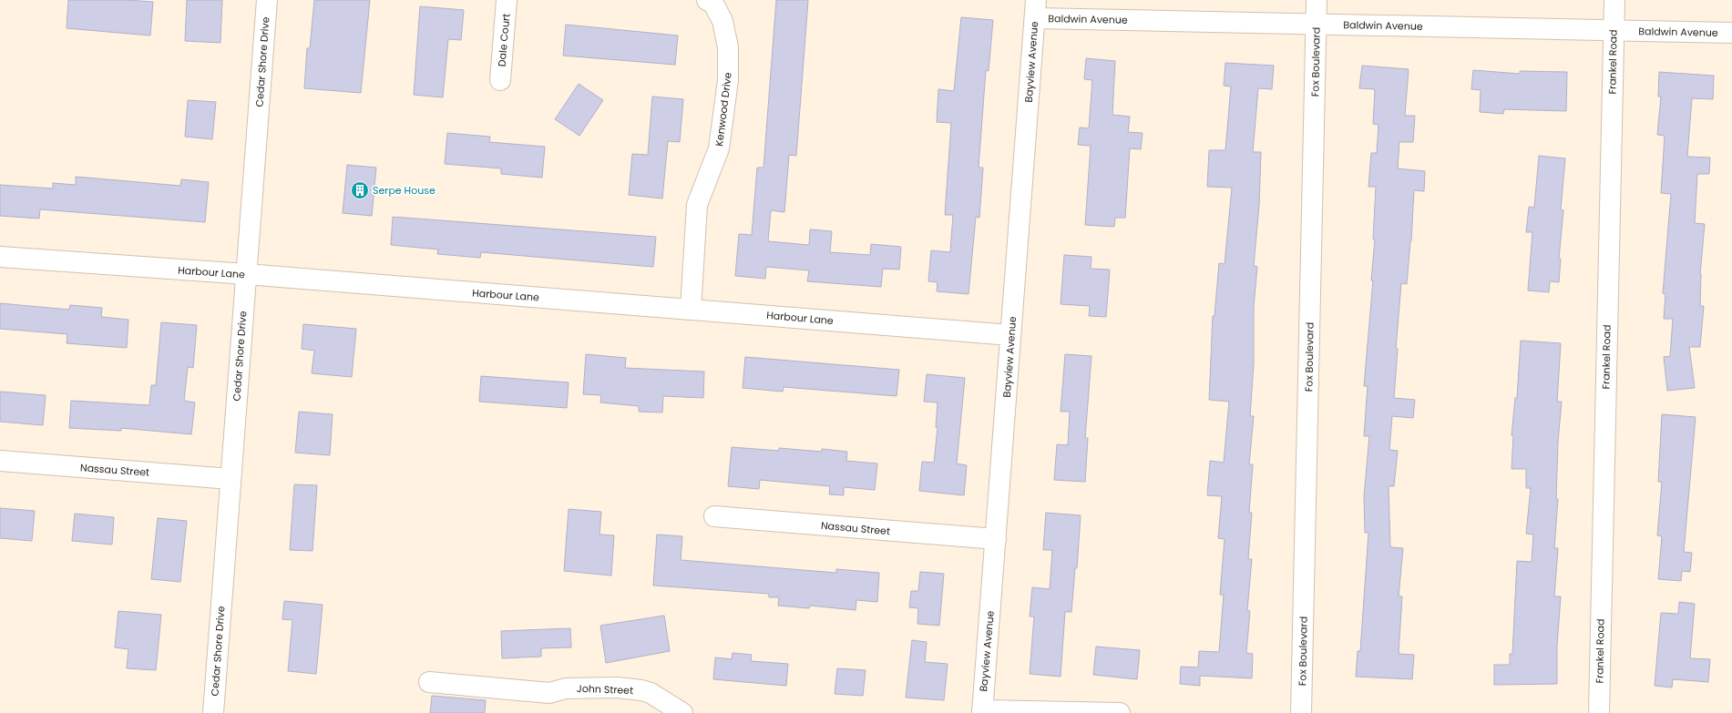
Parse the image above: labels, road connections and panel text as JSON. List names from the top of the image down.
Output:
{
  "streets": {
    "street": [
      "Baldwin Avenue",
      "Dale Court",
      "Cedar Shore Drive",
      "Bayview Avenue",
      "Fox Boulevard",
      "Frankel Road",
      "Kenwood Drive",
      "Harbour Lane",
      "Nassau Street",
      "John Street"
    ]
  },
  "crossings": [
    ["Baldwin Avenue", "Bayview Avenue"],
    ["Baldwin Avenue", "Fox Boulevard"],
    ["Baldwin Avenue", "Frankel Road"],
    ["Cedar Shore Drive", "Harbour Lane"],
    ["Cedar Shore Drive", "Nassau Street"],
    ["Bayview Avenue", "Harbour Lane"],
    ["Bayview Avenue", "Nassau Street"],
    ["Kenwood Drive", "Harbour Lane"]
  ],
  "places": {
    "building": ["Serpe House"]
  }
}
